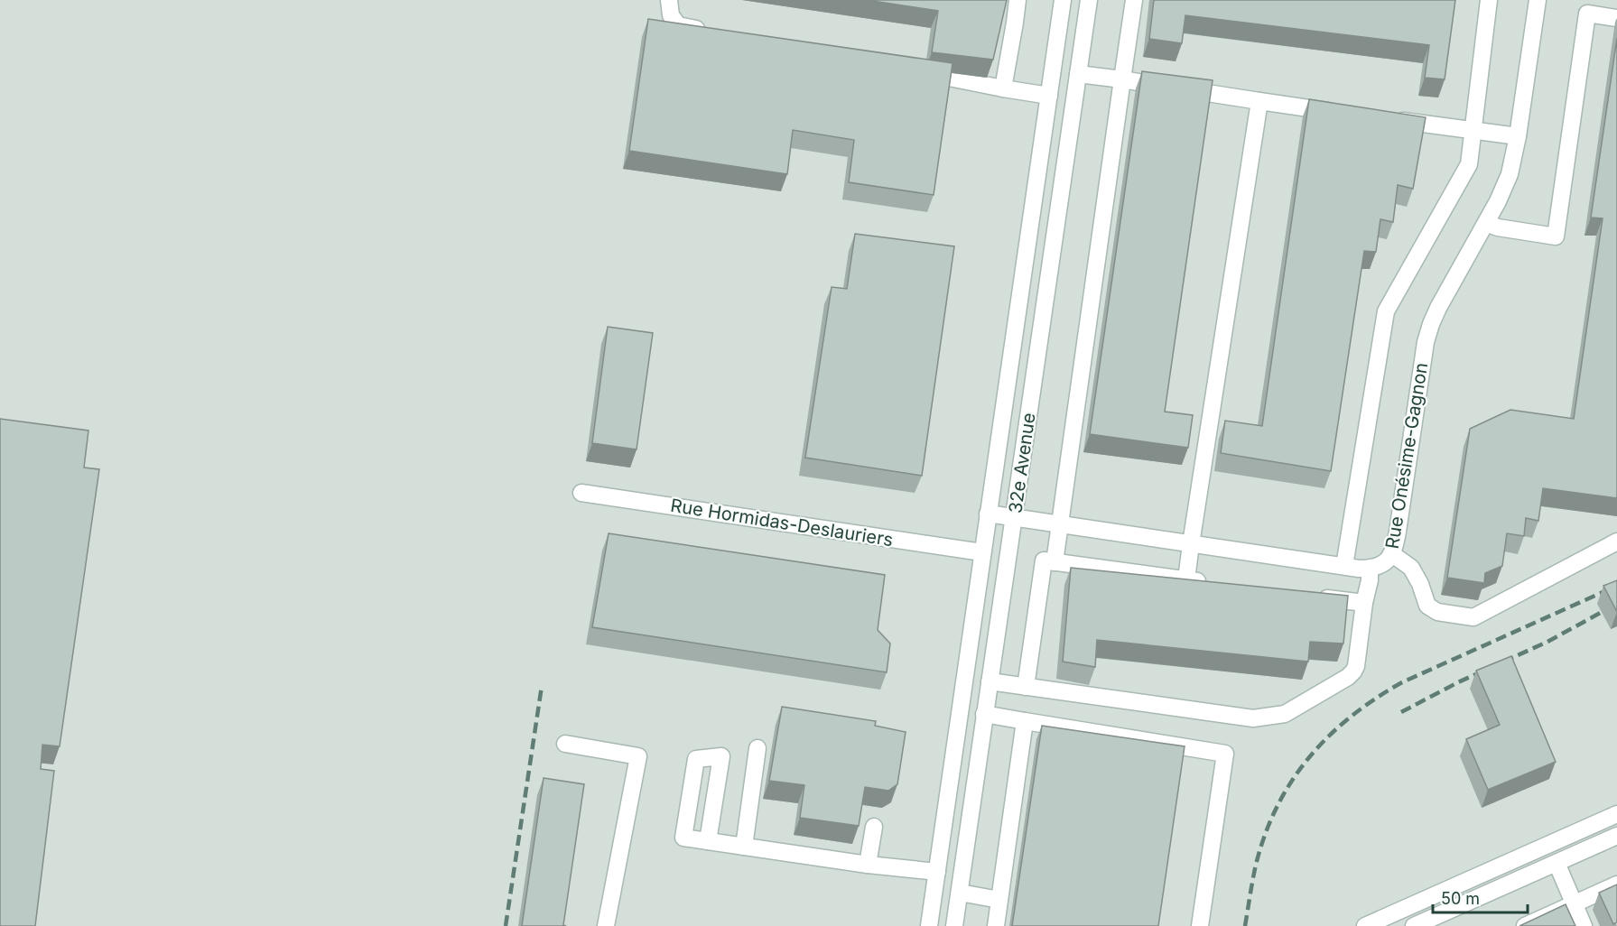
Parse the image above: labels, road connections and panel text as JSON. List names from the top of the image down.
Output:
{
  "streets": {
    "street": ["Rue Onésime-Gagnon", "32e Avenue", "Rue Hormidas-Deslauriers"]
  },
  "crossings": [
    ["Rue Onésime-Gagnon", "32e Avenue"],
    ["32e Avenue", "Rue Hormidas-Deslauriers"]
  ],
  "scale_bar": "50 m"
}
